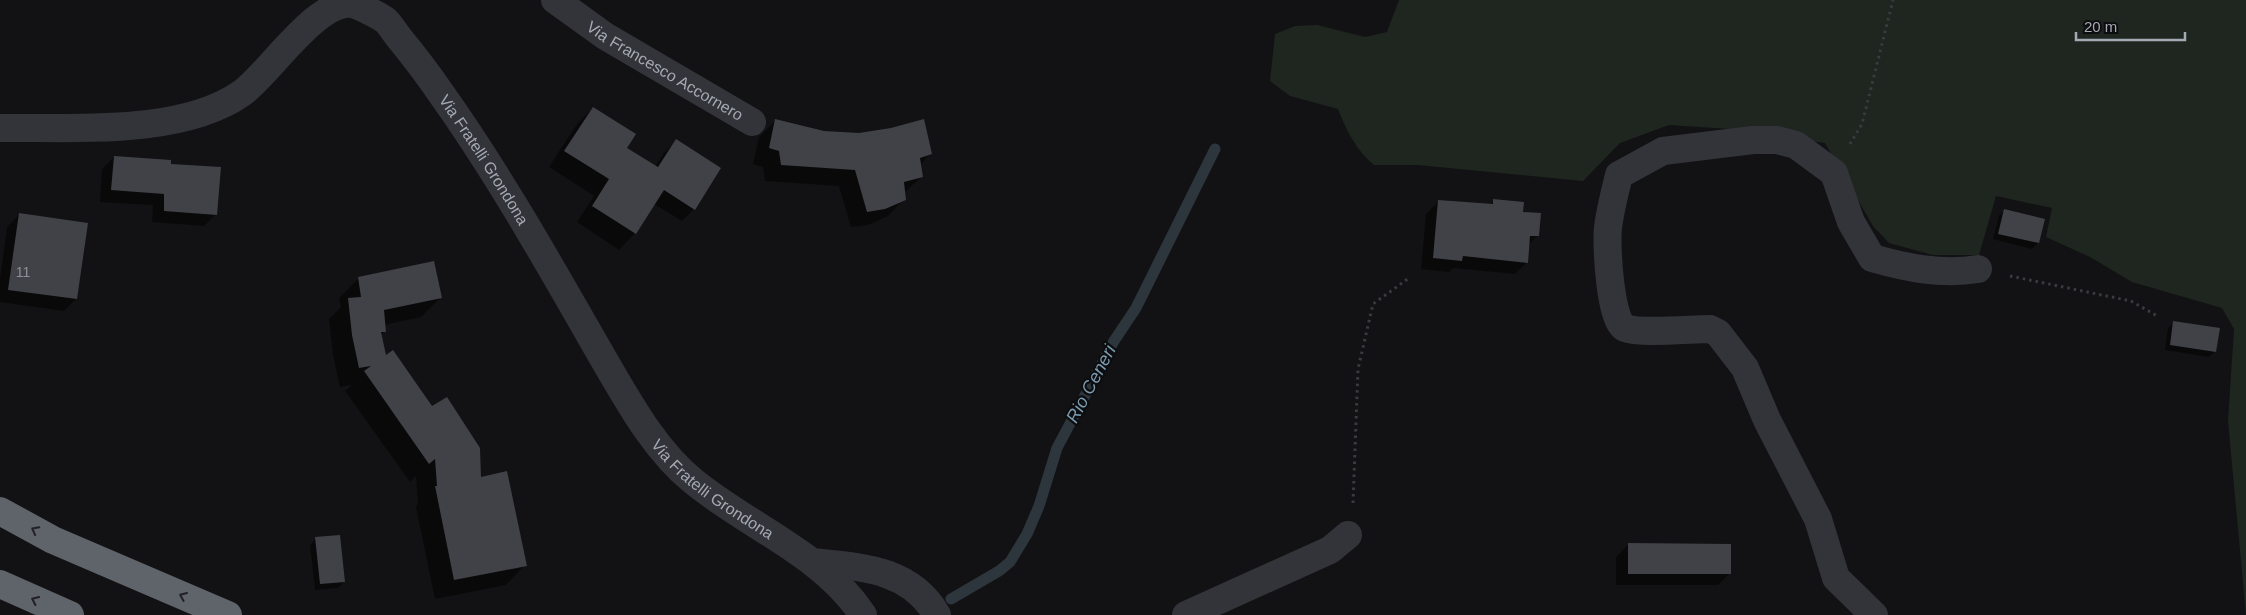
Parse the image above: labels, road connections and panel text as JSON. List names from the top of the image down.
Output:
{
  "streets": {
    "street": ["Via Francesco Accornero", "Via Fratelli Grondona"]
  },
  "water": ["Rio Ceneri"],
  "house_numbers": ["11"],
  "scale_bar": "20 m"
}
